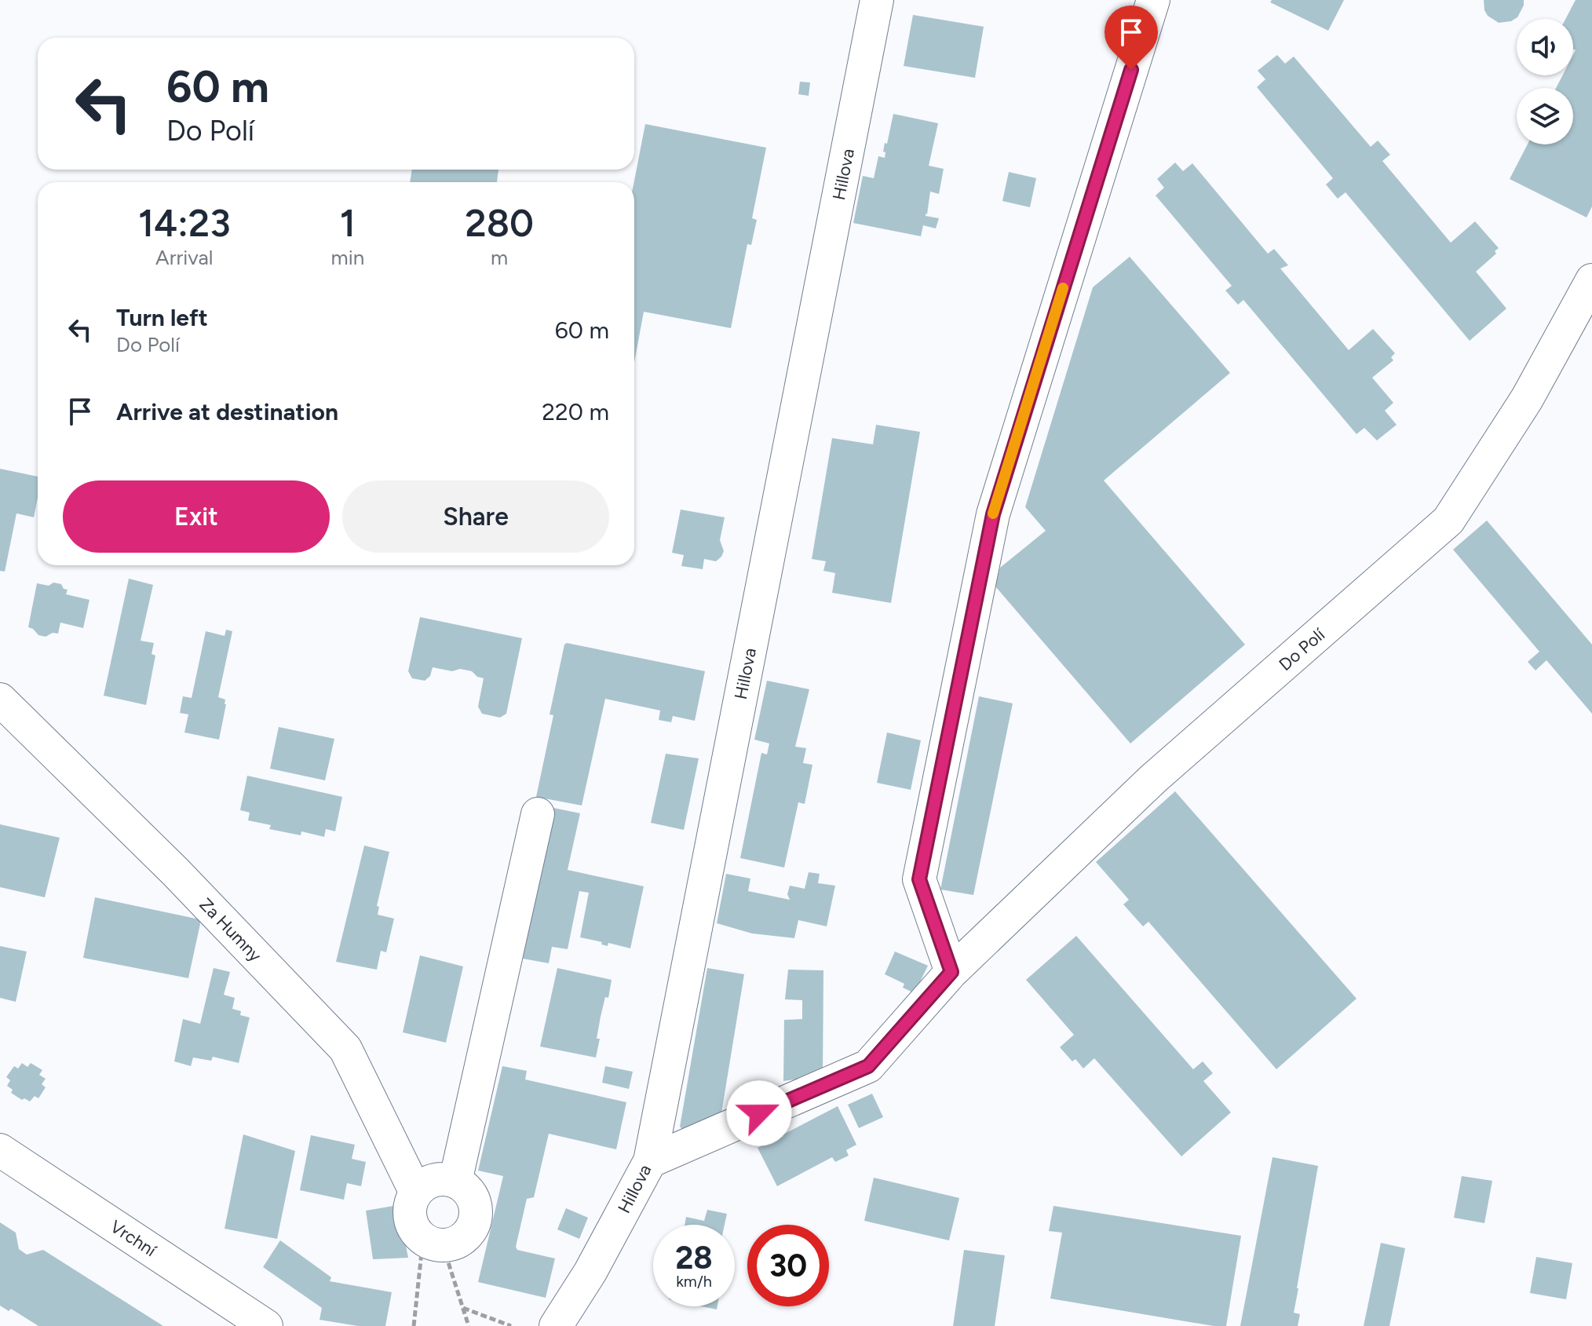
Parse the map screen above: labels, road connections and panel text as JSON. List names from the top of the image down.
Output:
{
  "streets": {
    "street": [
      "Hillova",
      "Do Polí",
      "Za Humny",
      "Vrchní"
    ]
  },
  "crossings": [
    ["Hillova", "Do Polí"]
  ],
  "page": {
    "turn": ["60 m", "Do Polí"],
    "eta": [
      "14:23",
      "Arrival",
      "1",
      "min",
      "280",
      "m"
    ],
    "list": [
      {
        "name": "Turn left",
        "note": "Do Polí",
        "value": "60 m"
      },
      {
        "name": "Arrive at destination",
        "value": "220 m"
      }
    ],
    "buttons": ["Exit", "Share"],
    "speed": "28 km/h",
    "limit": "30"
  }
}
